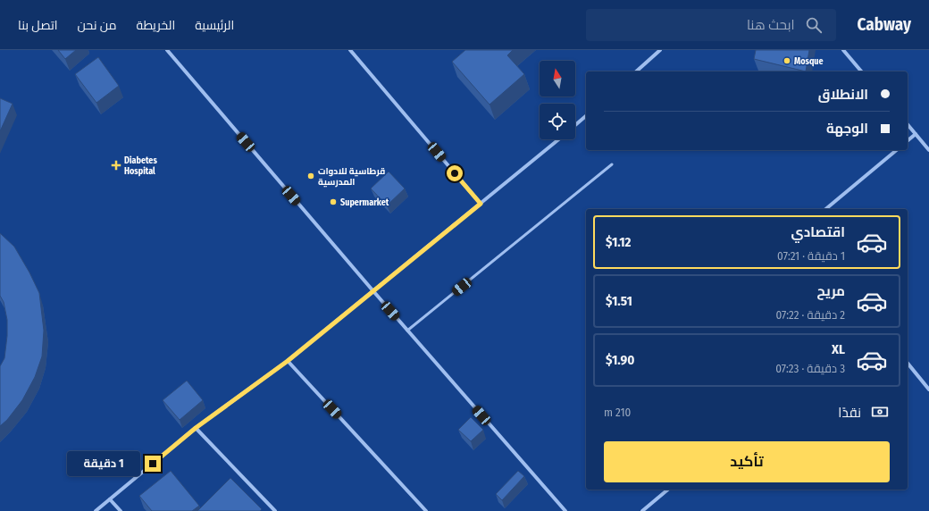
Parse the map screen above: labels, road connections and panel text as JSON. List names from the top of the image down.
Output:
{
  "places": {
    "other": ["Mosque", "قرطاسية للادوات المدرسية", "Supermarket"],
    "health": ["Diabetes Hospital"]
  },
  "north": "top",
  "page": {
    "header": "Cabway",
    "search": "ابحث هنا",
    "nav": [
      "الرئيسية",
      "الخريطة",
      "من نحن",
      "اتصل بنا"
    ],
    "banner": ["الانطلاق", "الوجهة"],
    "list": [
      {
        "name": "اقتصادي",
        "note": "1 دقيقة · 07:21",
        "value": "$1.12"
      },
      {
        "name": "مريح",
        "note": "2 دقيقة · 07:22",
        "value": "$1.51"
      },
      {
        "name": "XL",
        "note": "3 دقيقة · 07:23",
        "value": "$1.90"
      }
    ],
    "pay": ["نقدًا", "210 m"],
    "buttons": "تأكيد",
    "bubble": "1 دقيقة"
  }
}
